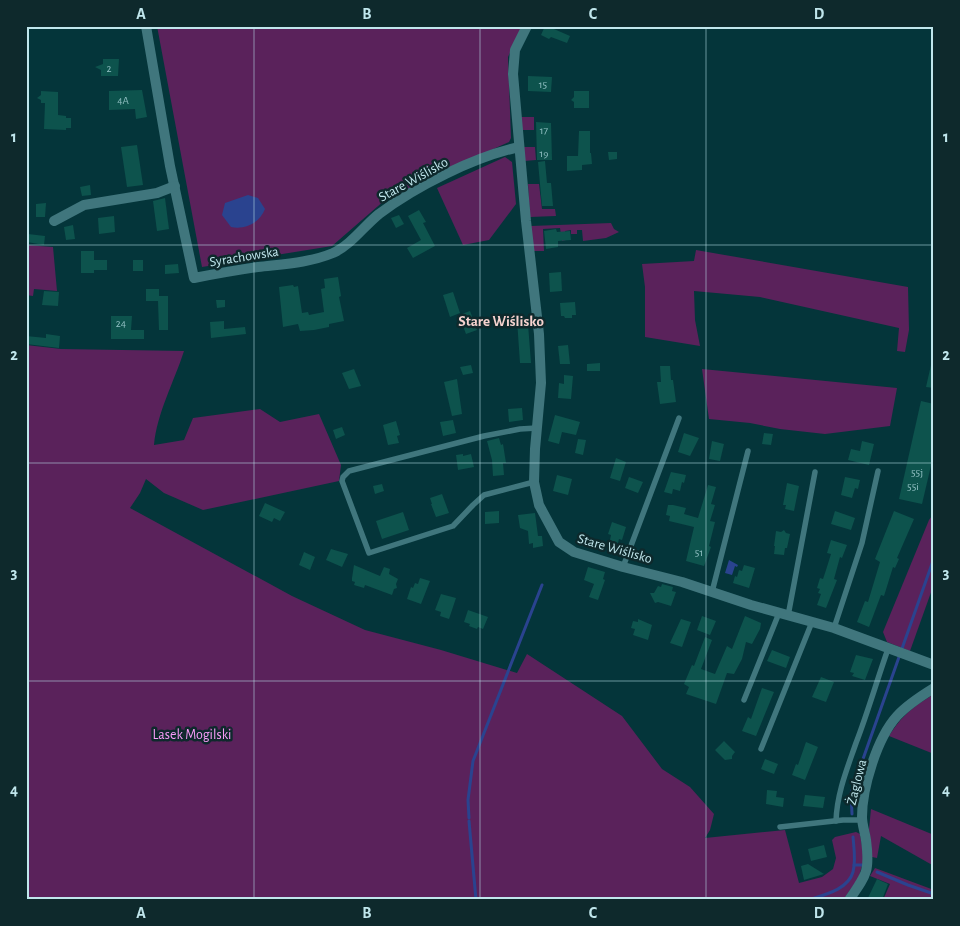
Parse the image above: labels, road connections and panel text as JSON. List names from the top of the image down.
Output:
{
  "streets": {
    "street": ["Stare Wiślisko", "Syrachowska", "Żaglowa"]
  },
  "crossings": [
    ["Stare Wiślisko", "Syrachowska"]
  ],
  "districts": ["Stare Wiślisko"],
  "parks": ["Lasek Mogilski"],
  "house_numbers": [
    "2",
    "15",
    "4A",
    "17",
    "19",
    "24",
    "55j",
    "55i",
    "51"
  ],
  "grid": {
    "columns": [
      "A",
      "B",
      "C",
      "D"
    ],
    "rows": [
      "1",
      "2",
      "3",
      "4"
    ]
  }
}
